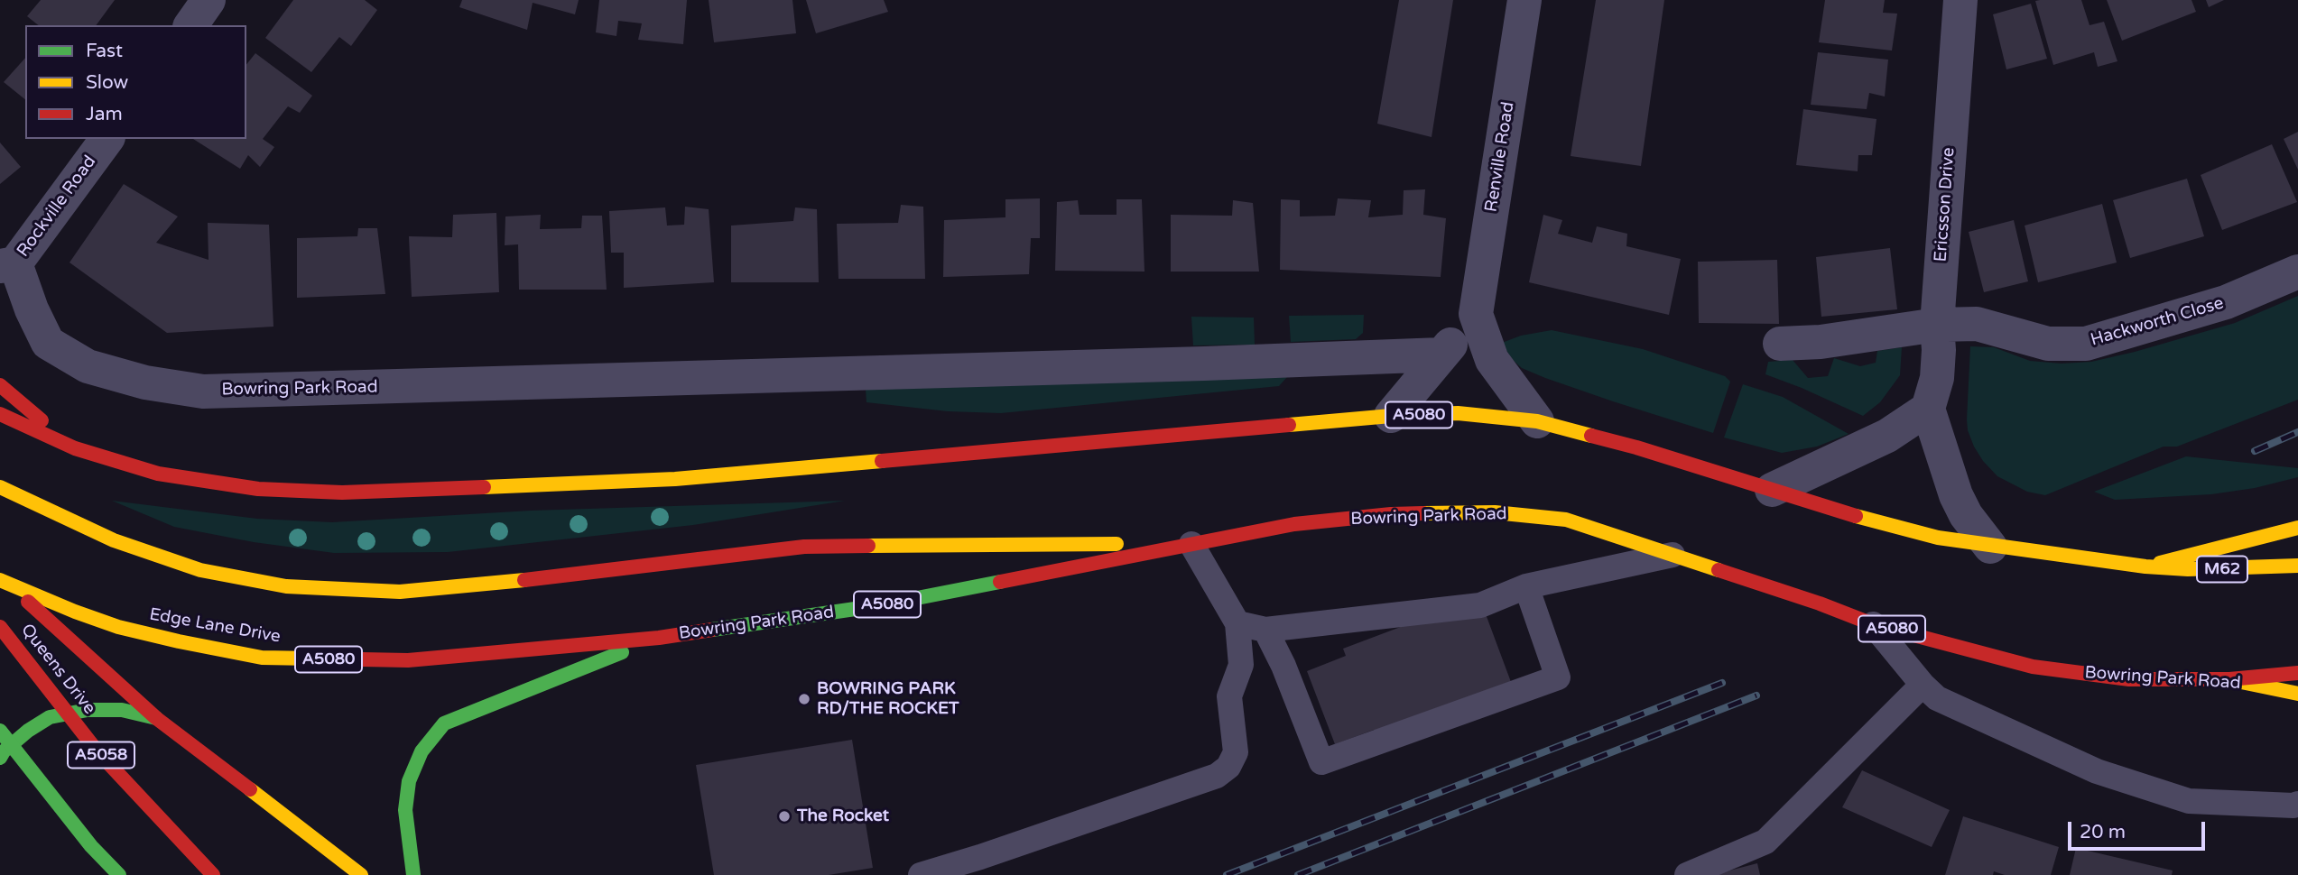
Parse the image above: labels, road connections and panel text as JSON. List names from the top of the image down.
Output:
{
  "streets": {
    "main road": [
      "Bowring Park Road",
      "A5080",
      "M62",
      "Edge Lane Drive",
      "Queens Drive",
      "A5058"
    ],
    "street": [
      "Renville Road",
      "Ericsson Drive",
      "Rockville Road",
      "Hackworth Close"
    ]
  },
  "crossings": [
    ["Renville Road", "A5080"],
    ["Ericsson Drive", "Hackworth Close"],
    ["Rockville Road", "Bowring Park Road"],
    ["Bowring Park Road", "Edge Lane Drive"],
    ["A5080", "M62"]
  ],
  "places": ["BOWRING PARK RD/THE ROCKET", "The Rocket"],
  "legend": ["Fast", "Slow", "Jam"],
  "scale_bar": "20 m"
}
